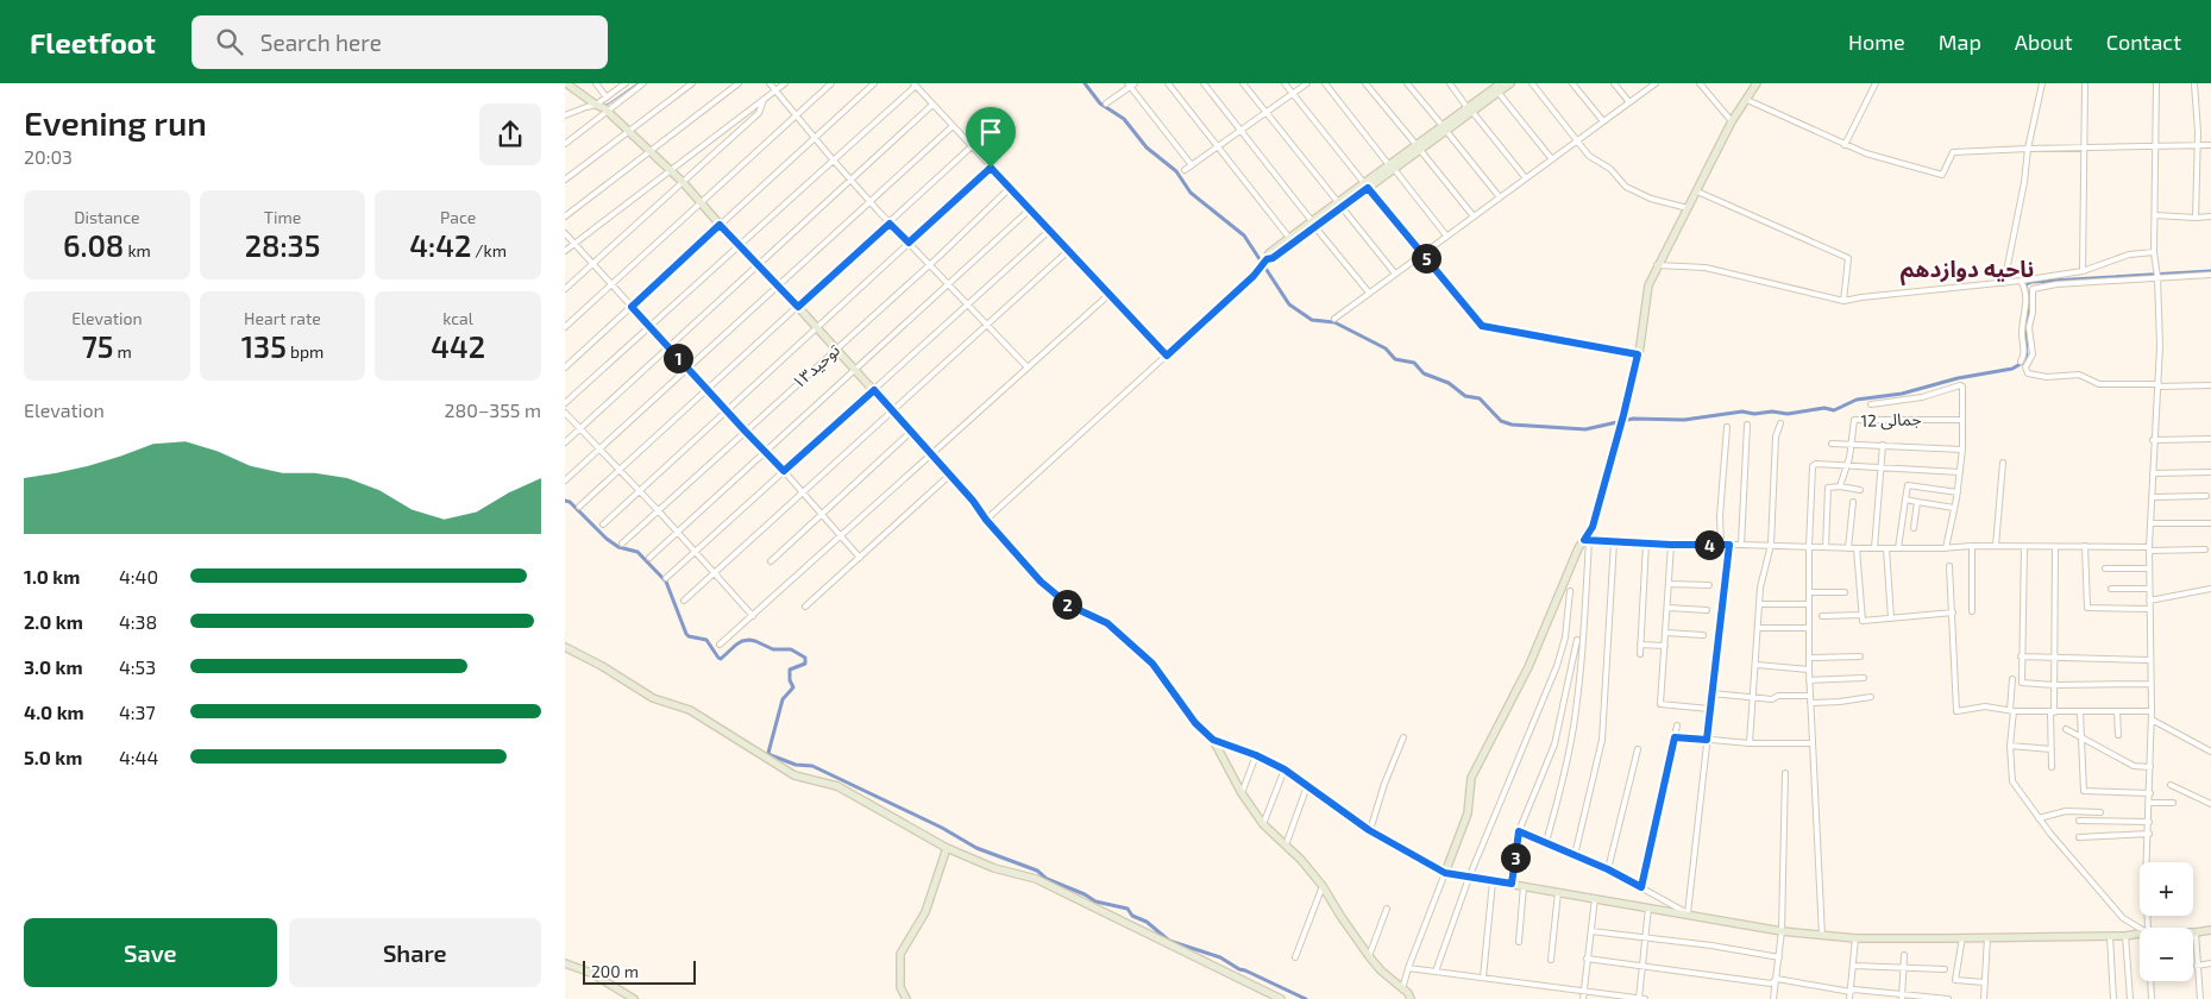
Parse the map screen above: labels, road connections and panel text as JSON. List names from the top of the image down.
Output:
{
  "streets": {
    "street": ["توحید۱۳", "جمالی 12"]
  },
  "districts": ["ناحیه دوازدهم"],
  "scale_bar": "200 m",
  "page": {
    "header": "Fleetfoot",
    "search": "Search here",
    "nav": [
      "Home",
      "Map",
      "About",
      "Contact"
    ],
    "heading": ["Evening run", "20:03"],
    "stats": [
      ["Distance", "6.08 km"],
      ["Time", "28:35"],
      ["Pace", "4:42 /km"],
      ["Elevation", "75 m"],
      ["Heart rate", "135 bpm"],
      ["kcal", "442"]
    ],
    "pins": [
      "5",
      "1",
      "4",
      "2",
      "3"
    ],
    "chart": ["Elevation", "280–355 m"],
    "list": [
      {
        "name": "1.0 km",
        "note": "4:40"
      },
      {
        "name": "2.0 km",
        "note": "4:38"
      },
      {
        "name": "3.0 km",
        "note": "4:53"
      },
      {
        "name": "4.0 km",
        "note": "4:37"
      },
      {
        "name": "5.0 km",
        "note": "4:44"
      }
    ],
    "map_buttons": ["+", "−"],
    "buttons": ["Save", "Share"],
    "scale": "200 m"
  }
}
